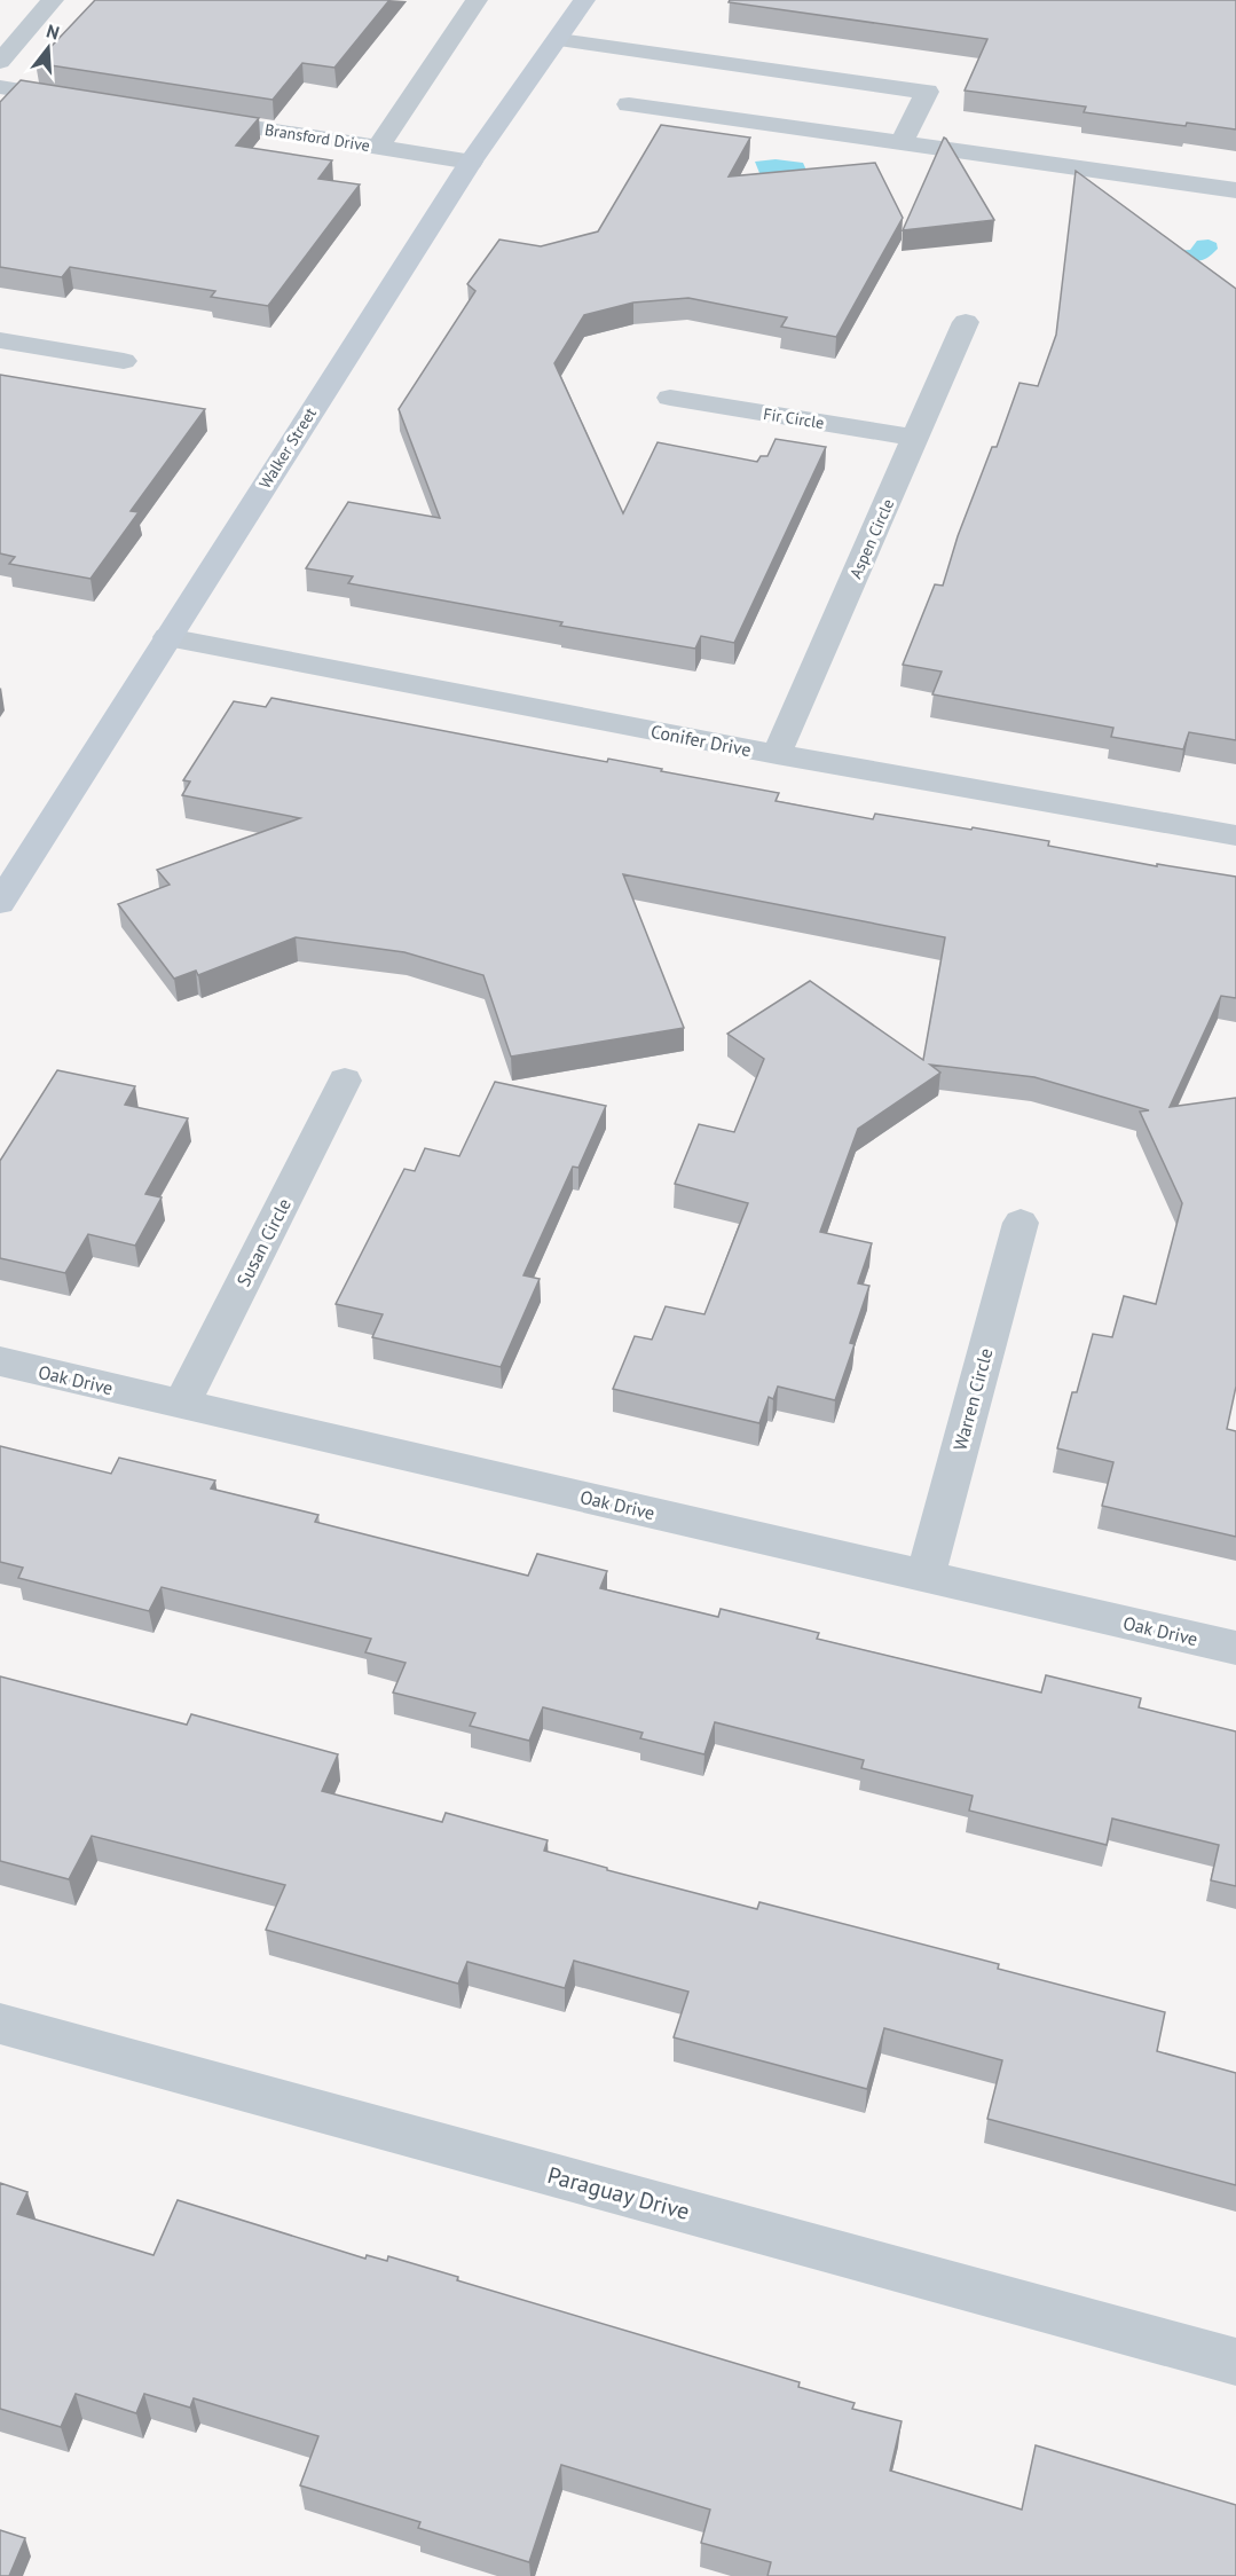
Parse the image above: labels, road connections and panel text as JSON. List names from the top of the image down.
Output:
{
  "streets": {
    "main road": ["Walker Street"],
    "street": [
      "Bransford Drive",
      "Fir Circle",
      "Aspen Circle",
      "Conifer Drive",
      "Susan Circle",
      "Oak Drive",
      "Warren Circle",
      "Paraguay Drive"
    ]
  },
  "crossings": [
    ["Bransford Drive", "Walker Street"],
    ["Fir Circle", "Aspen Circle"],
    ["Walker Street", "Conifer Drive"],
    ["Aspen Circle", "Conifer Drive"],
    ["Susan Circle", "Oak Drive"],
    ["Oak Drive", "Warren Circle"]
  ],
  "north": "top"
}
